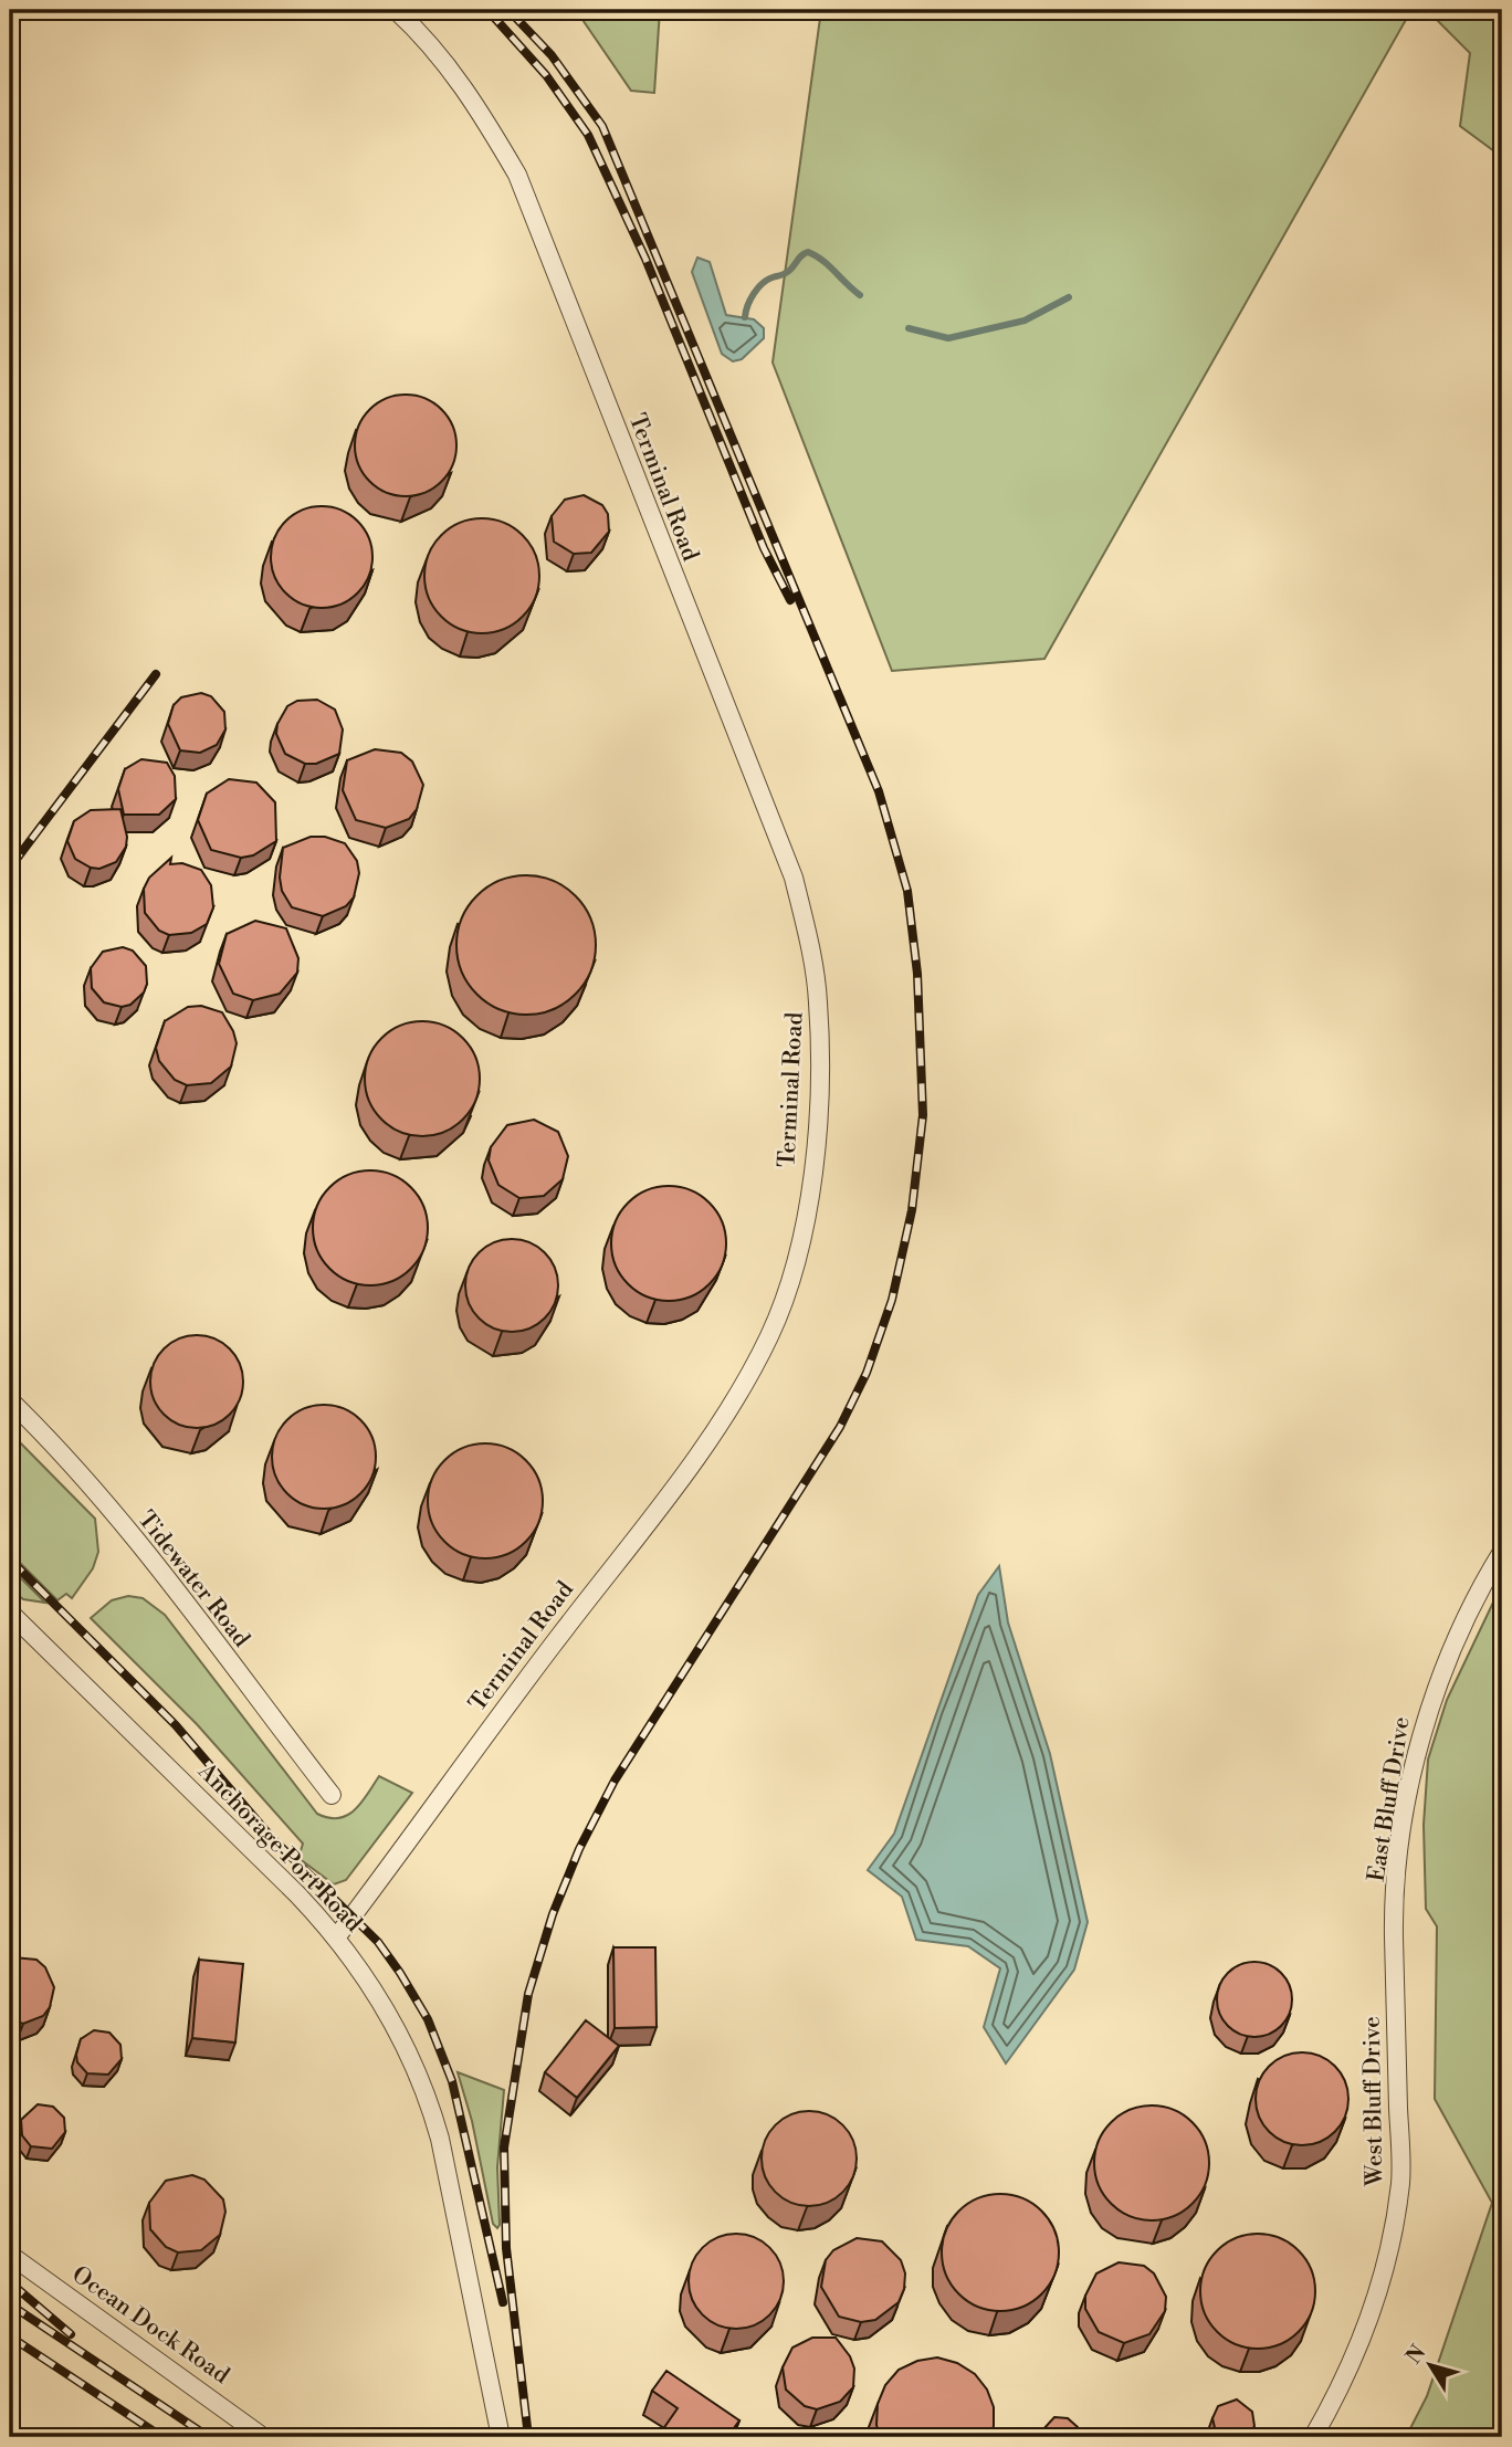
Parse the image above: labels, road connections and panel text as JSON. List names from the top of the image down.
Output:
{
  "streets": {
    "street": [
      "Terminal Road",
      "Tidewater Road",
      "East Bluff Drive",
      "Anchorage Port Road",
      "West Bluff Drive",
      "Ocean Dock Road"
    ]
  },
  "crossings": [
    ["Terminal Road", "Anchorage Port Road"],
    ["East Bluff Drive", "West Bluff Drive"]
  ],
  "north": "top left"
}
